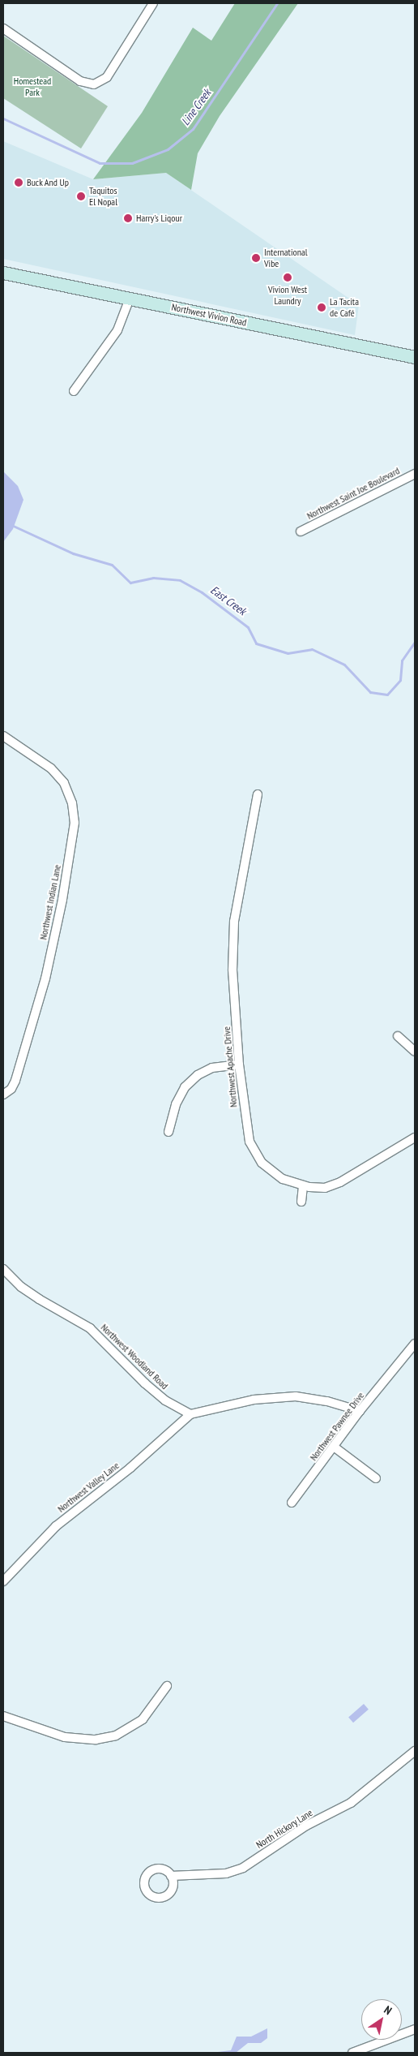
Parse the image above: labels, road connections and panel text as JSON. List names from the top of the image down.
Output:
{
  "streets": {
    "main road": ["Northwest Vivion Road"],
    "street": [
      "Northwest Saint Joe Boulevard",
      "Northwest Indian Lane",
      "Northwest Apache Drive",
      "Northwest Woodland Road",
      "Northwest Pawnee Drive",
      "Northwest Valley Lane",
      "North Hickory Lane"
    ]
  },
  "crossings": [
    ["Northwest Woodland Road", "Northwest Valley Lane"]
  ],
  "water": ["Line Creek", "East Creek"],
  "parks": ["Homestead Park"],
  "places": [
    "Buck And Up",
    "Taquitos El Nopal",
    "Harry's Liqour",
    "International Vibe",
    "Vivion West Laundry",
    "La Tacita de Café"
  ],
  "north": "top right"
}
